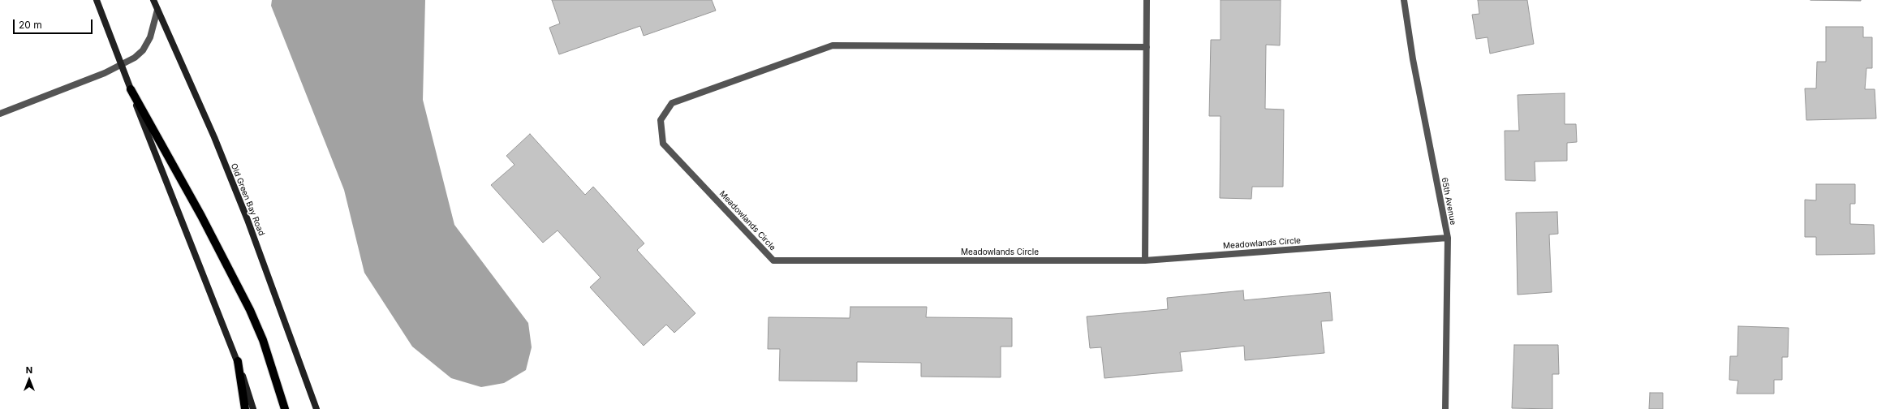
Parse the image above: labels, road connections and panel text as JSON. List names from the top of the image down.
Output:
{
  "streets": {
    "street": ["Old Green Bay Road", "65th Avenue", "Meadowlands Circle"]
  },
  "crossings": [
    ["65th Avenue", "Meadowlands Circle"]
  ],
  "scale_bar": "20 m",
  "north": "top"
}
